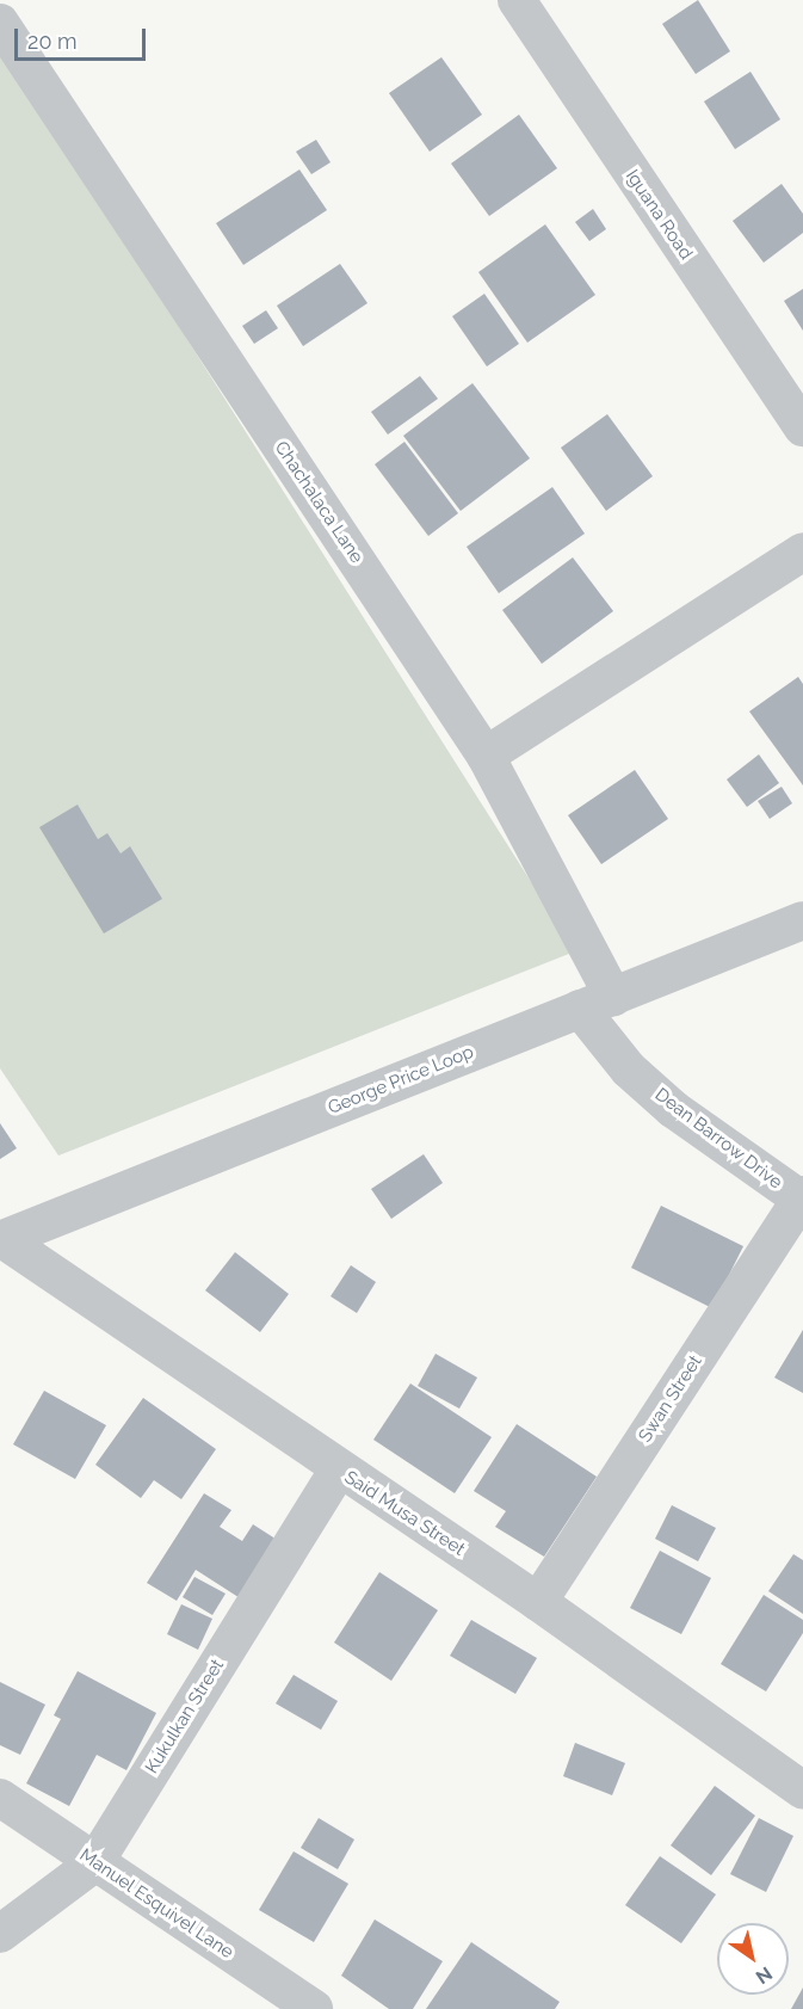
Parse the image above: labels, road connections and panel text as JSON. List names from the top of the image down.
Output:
{
  "streets": {
    "street": [
      "Iguana Road",
      "Chachalaca Lane",
      "George Price Loop",
      "Dean Barrow Drive",
      "Swan Street",
      "Said Musa Street",
      "Kukulkan Street",
      "Manuel Esquivel Lane"
    ]
  },
  "crossings": [
    ["Chachalaca Lane", "George Price Loop"],
    ["Chachalaca Lane", "Dean Barrow Drive"],
    ["George Price Loop", "Dean Barrow Drive"],
    ["George Price Loop", "Said Musa Street"],
    ["Dean Barrow Drive", "Swan Street"],
    ["Swan Street", "Said Musa Street"],
    ["Said Musa Street", "Kukulkan Street"],
    ["Kukulkan Street", "Manuel Esquivel Lane"]
  ],
  "scale_bar": "20 m",
  "north": "bottom right"
}
